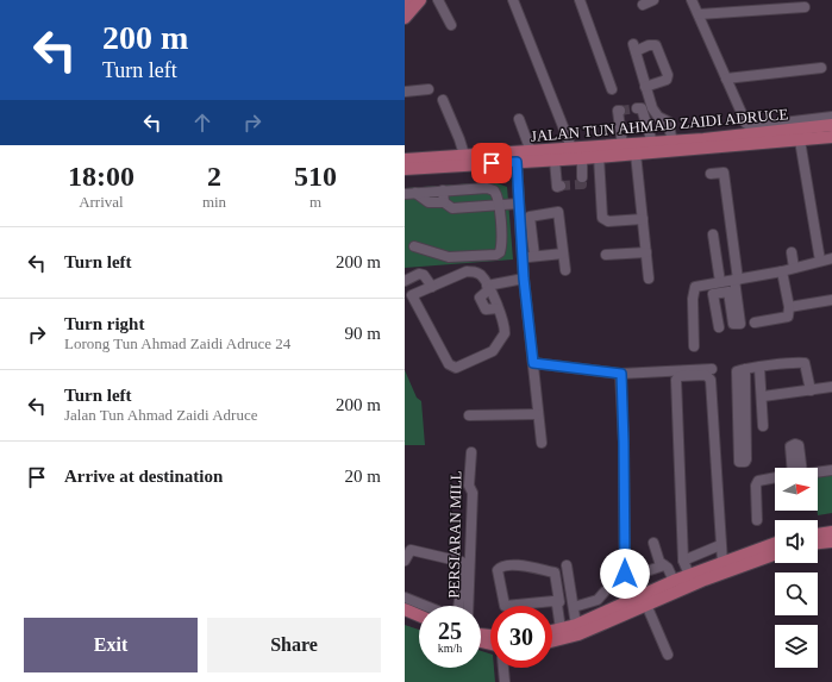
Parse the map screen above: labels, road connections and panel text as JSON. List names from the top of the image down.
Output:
{
  "streets": {
    "main road": ["JALAN TUN AHMAD ZAIDI ADRUCE"],
    "street": ["PERSIARAN MILL"]
  },
  "north": "right",
  "page": {
    "turn": ["200 m", "Turn left"],
    "eta": [
      "18:00",
      "Arrival",
      "2",
      "min",
      "510",
      "m"
    ],
    "list": [
      {
        "name": "Turn left",
        "value": "200 m"
      },
      {
        "name": "Turn right",
        "note": "Lorong Tun Ahmad Zaidi Adruce 24",
        "value": "90 m"
      },
      {
        "name": "Turn left",
        "note": "Jalan Tun Ahmad Zaidi Adruce",
        "value": "200 m"
      },
      {
        "name": "Arrive at destination",
        "value": "20 m"
      }
    ],
    "speed": "25 km/h",
    "limit": "30",
    "buttons": ["Exit", "Share"]
  }
}
